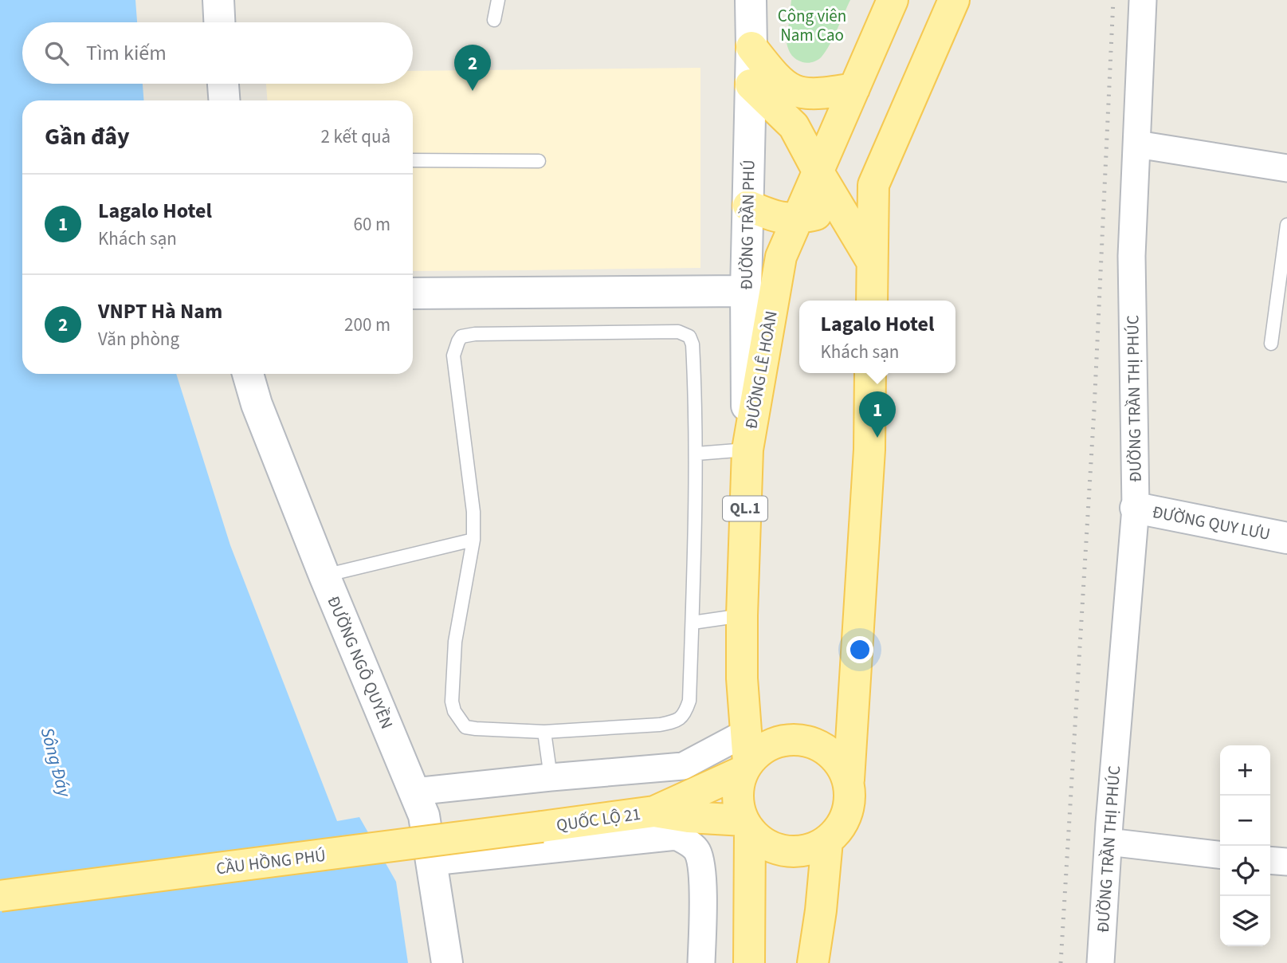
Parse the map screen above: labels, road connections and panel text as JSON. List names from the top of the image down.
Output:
{
  "streets": {
    "main road": [
      "ĐƯỜNG LÊ HOÀN",
      "QL.1",
      "QUỐC LỘ 21",
      "CẦU HỒNG PHÚ"
    ],
    "street": [
      "ĐƯỜNG TRẦN PHÚ",
      "ĐƯỜNG TRẦN THỊ PHÚC",
      "ĐƯỜNG QUY LƯU",
      "ĐƯỜNG NGÔ QUYỀN"
    ]
  },
  "crossings": [
    ["ĐƯỜNG TRẦN PHÚ", "ĐƯỜNG LÊ HOÀN"],
    ["ĐƯỜNG LÊ HOÀN", "QUỐC LỘ 21"],
    ["ĐƯỜNG TRẦN THỊ PHÚC", "ĐƯỜNG QUY LƯU"],
    ["QUỐC LỘ 21", "CẦU HỒNG PHÚ"]
  ],
  "water": ["Sông Đáy"],
  "parks": ["Công viên Nam Cao"],
  "page": {
    "search": "Tìm kiếm",
    "pins": ["2", "1"],
    "heading": ["Gần đây", "2 kết quả"],
    "list": [
      {
        "mark": "1",
        "name": "Lagalo Hotel",
        "note": "Khách sạn",
        "value": "60 m"
      },
      {
        "mark": "2",
        "name": "VNPT Hà Nam",
        "note": "Văn phòng",
        "value": "200 m"
      }
    ],
    "popup": ["Lagalo Hotel", "Khách sạn"],
    "map_buttons": ["+", "−"]
  }
}
